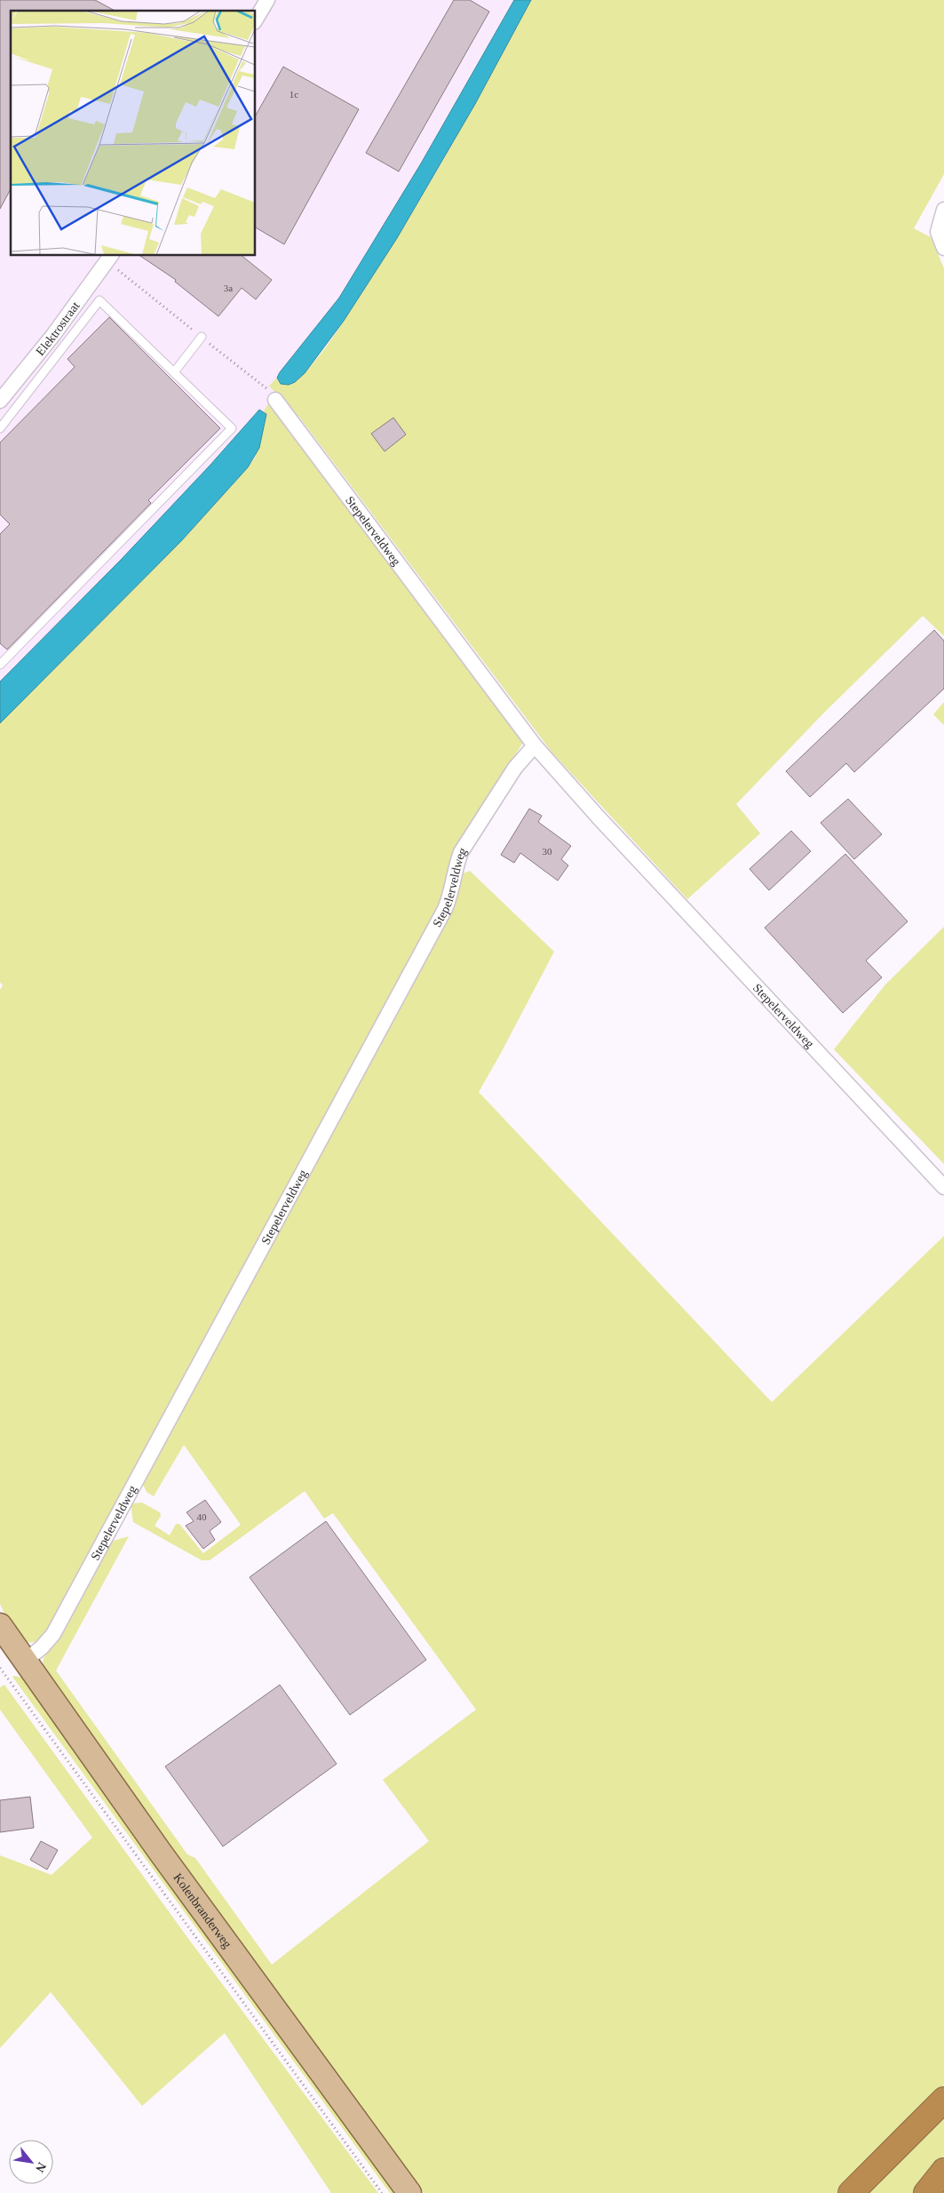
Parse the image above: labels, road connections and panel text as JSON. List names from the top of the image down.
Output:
{
  "streets": {
    "main road": ["Kolenbranderweg"],
    "street": ["Elektrostraat", "Stepelerveldweg"]
  },
  "crossings": [
    ["Stepelerveldweg", "Kolenbranderweg"]
  ],
  "house_numbers": [
    "1c",
    "3a",
    "30",
    "40"
  ],
  "north": "bottom right"
}
